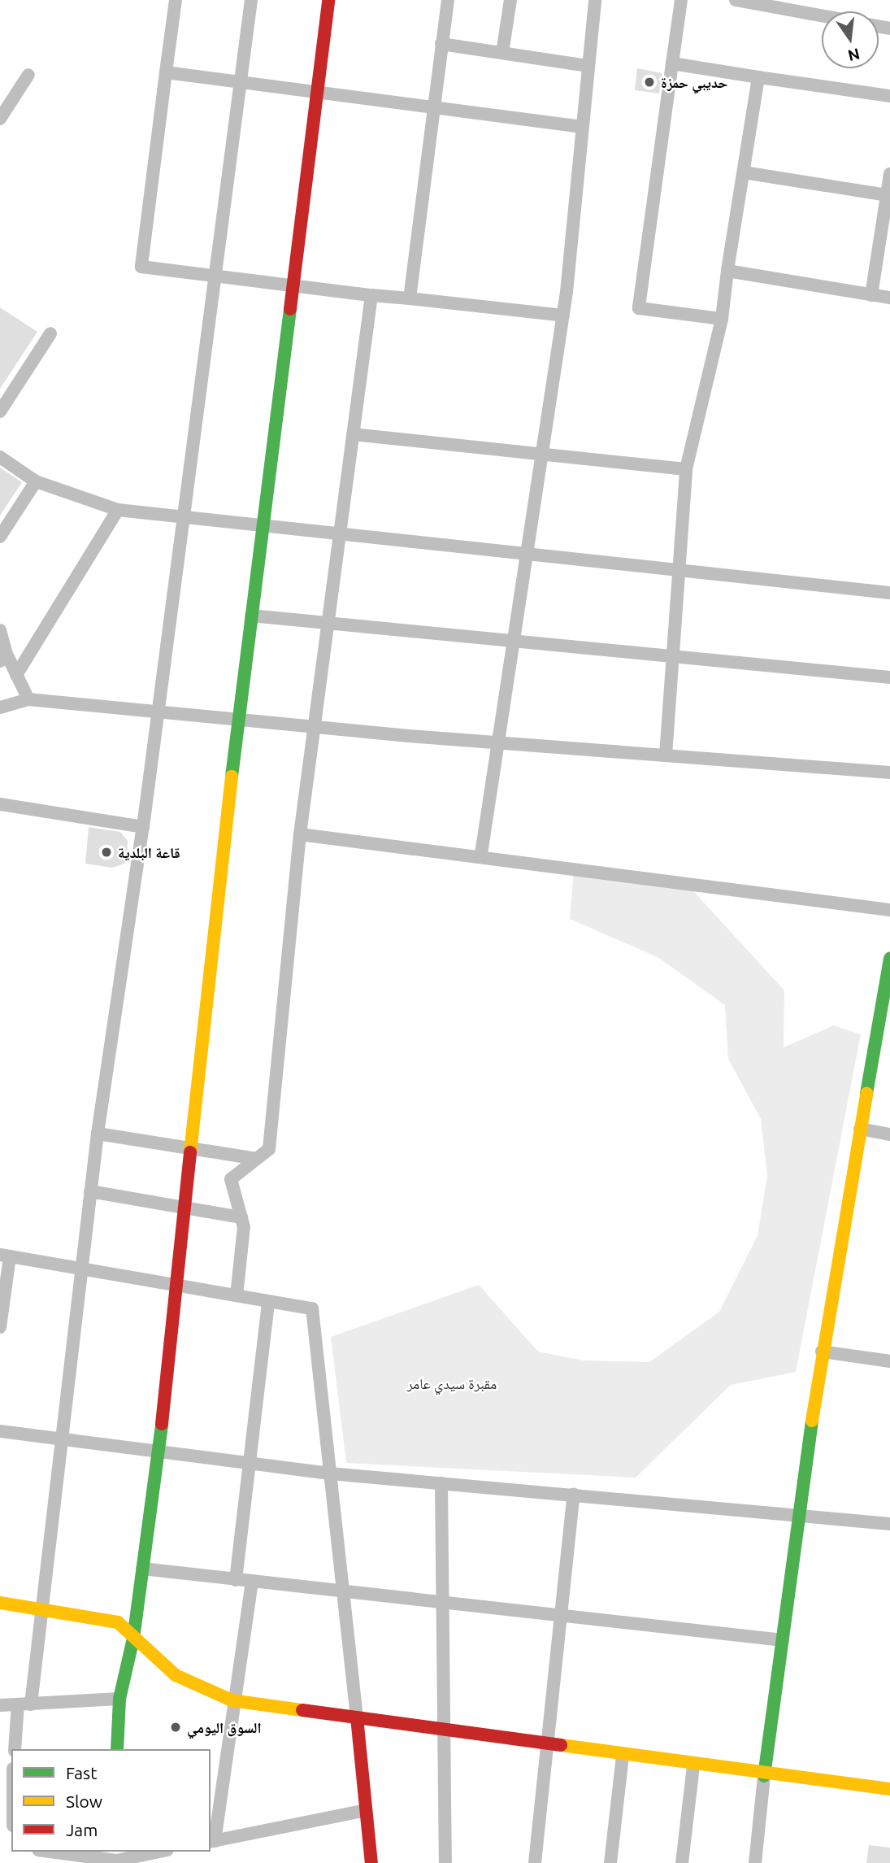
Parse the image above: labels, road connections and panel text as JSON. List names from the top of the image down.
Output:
{
  "parks": ["مقبرة سيدي عامر"],
  "places": ["حديبي حمزة", "قاعة البلدية", "السوق اليومي"],
  "legend": ["Fast", "Slow", "Jam"],
  "north": "bottom"
}
